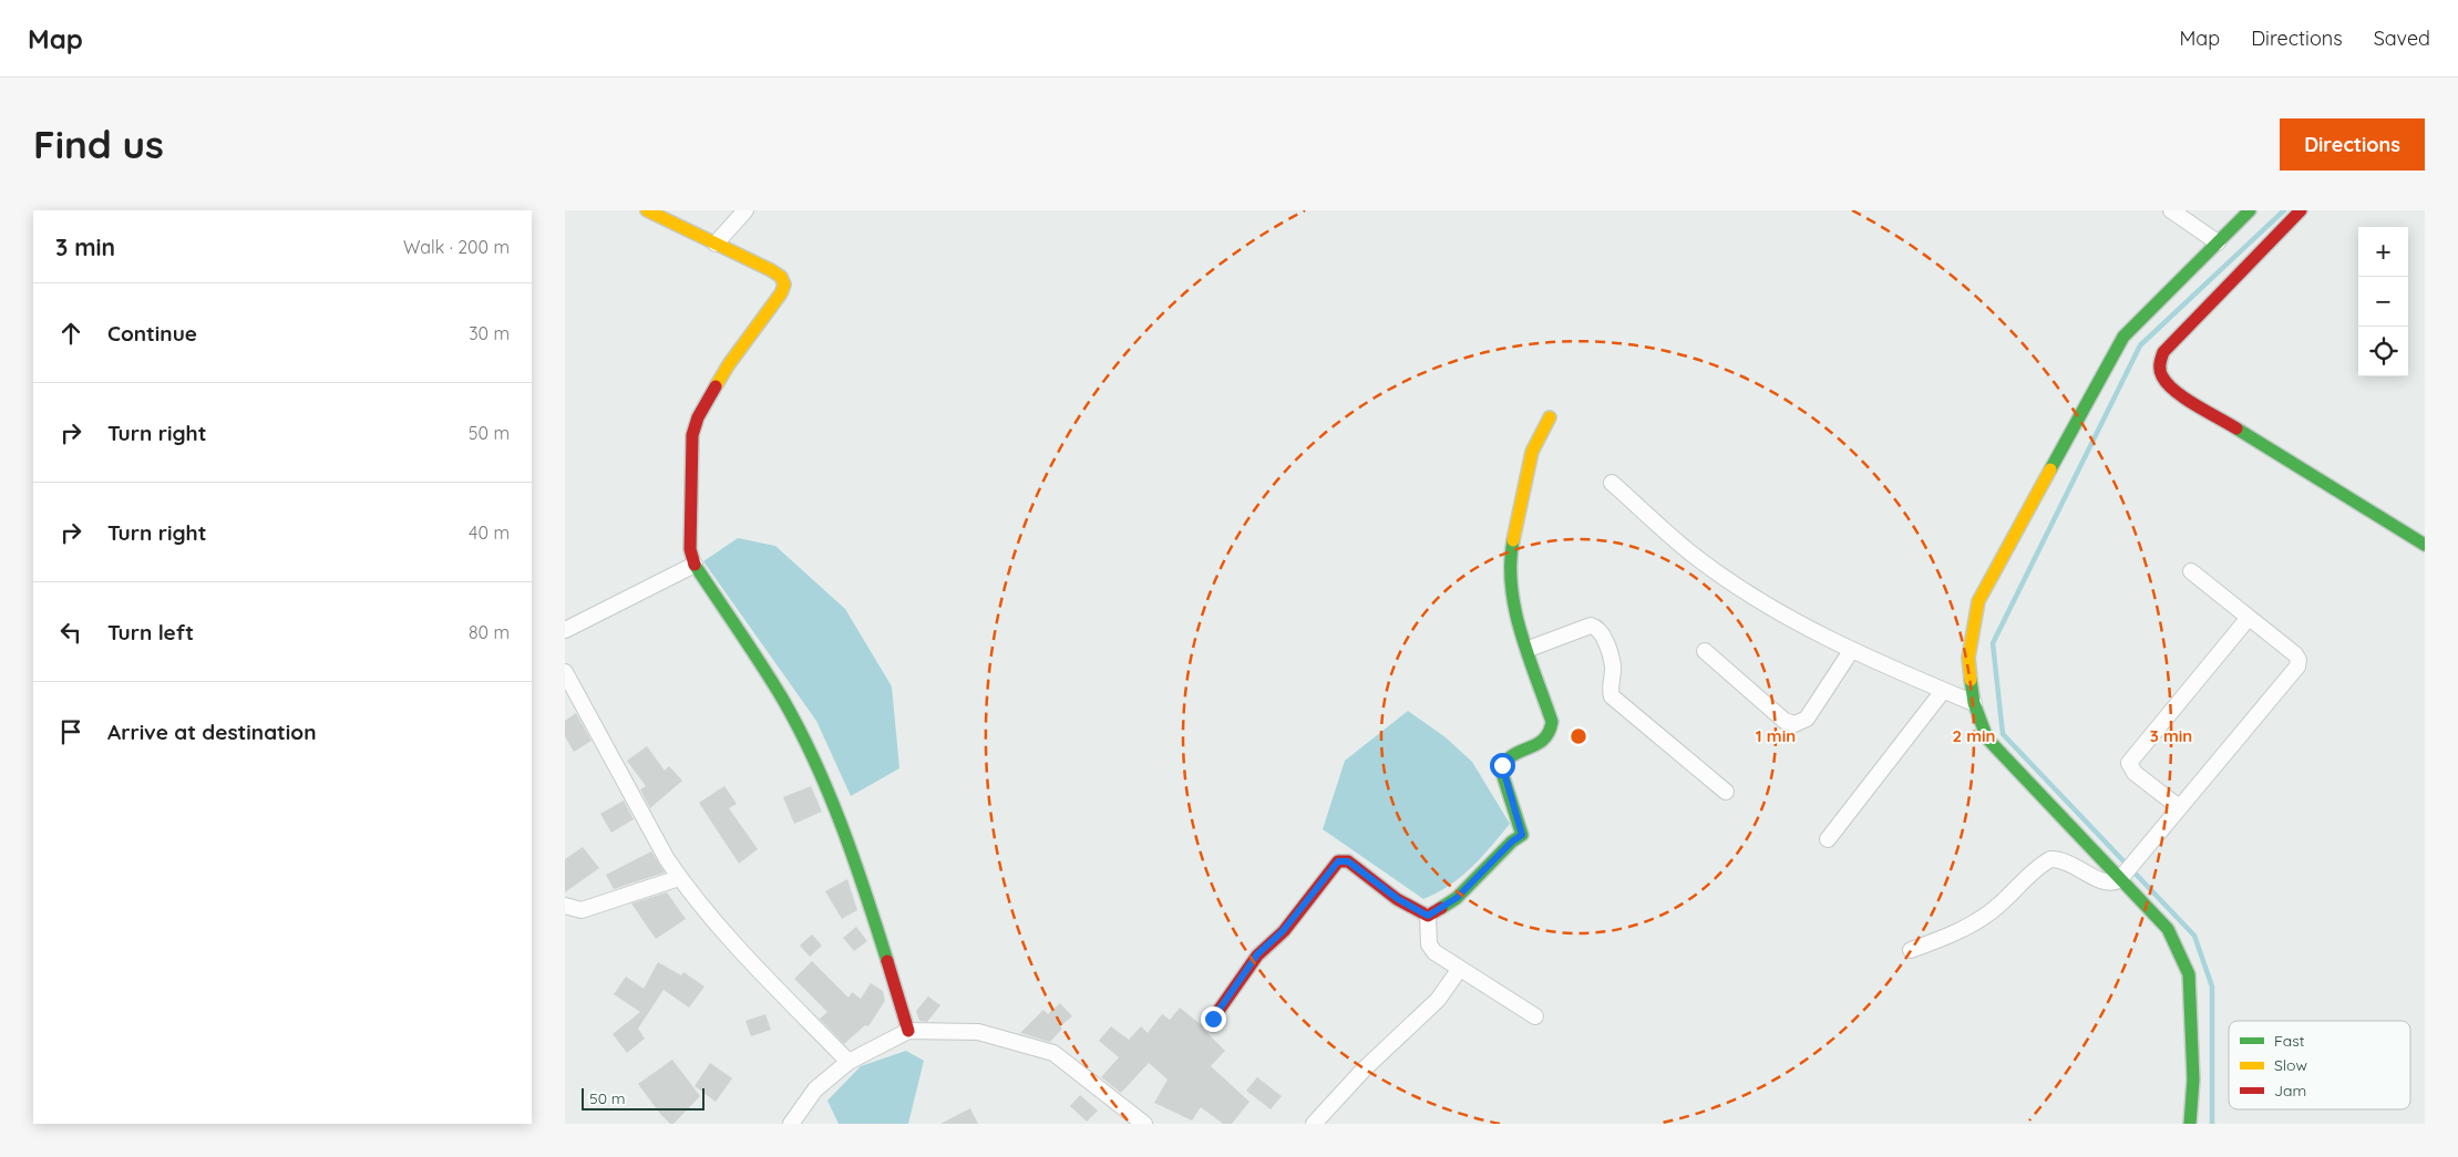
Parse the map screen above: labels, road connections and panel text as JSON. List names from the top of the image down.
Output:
{
  "legend": ["Fast", "Slow", "Jam"],
  "scale_bar": "50 m",
  "page": {
    "header": "Map",
    "nav": ["Map", "Directions", "Saved"],
    "buttons": "Directions",
    "title": "Find us",
    "heading": ["3 min", "Walk · 200 m"],
    "map_buttons": ["+", "−"],
    "list": [
      ["Continue", "30 m"],
      ["Turn right", "50 m"],
      ["Turn right", "40 m"],
      ["Turn left", "80 m"],
      "Arrive at destination"
    ],
    "scale": "50 m"
  },
  "rings": ["1 min", "2 min", "3 min"]
}
